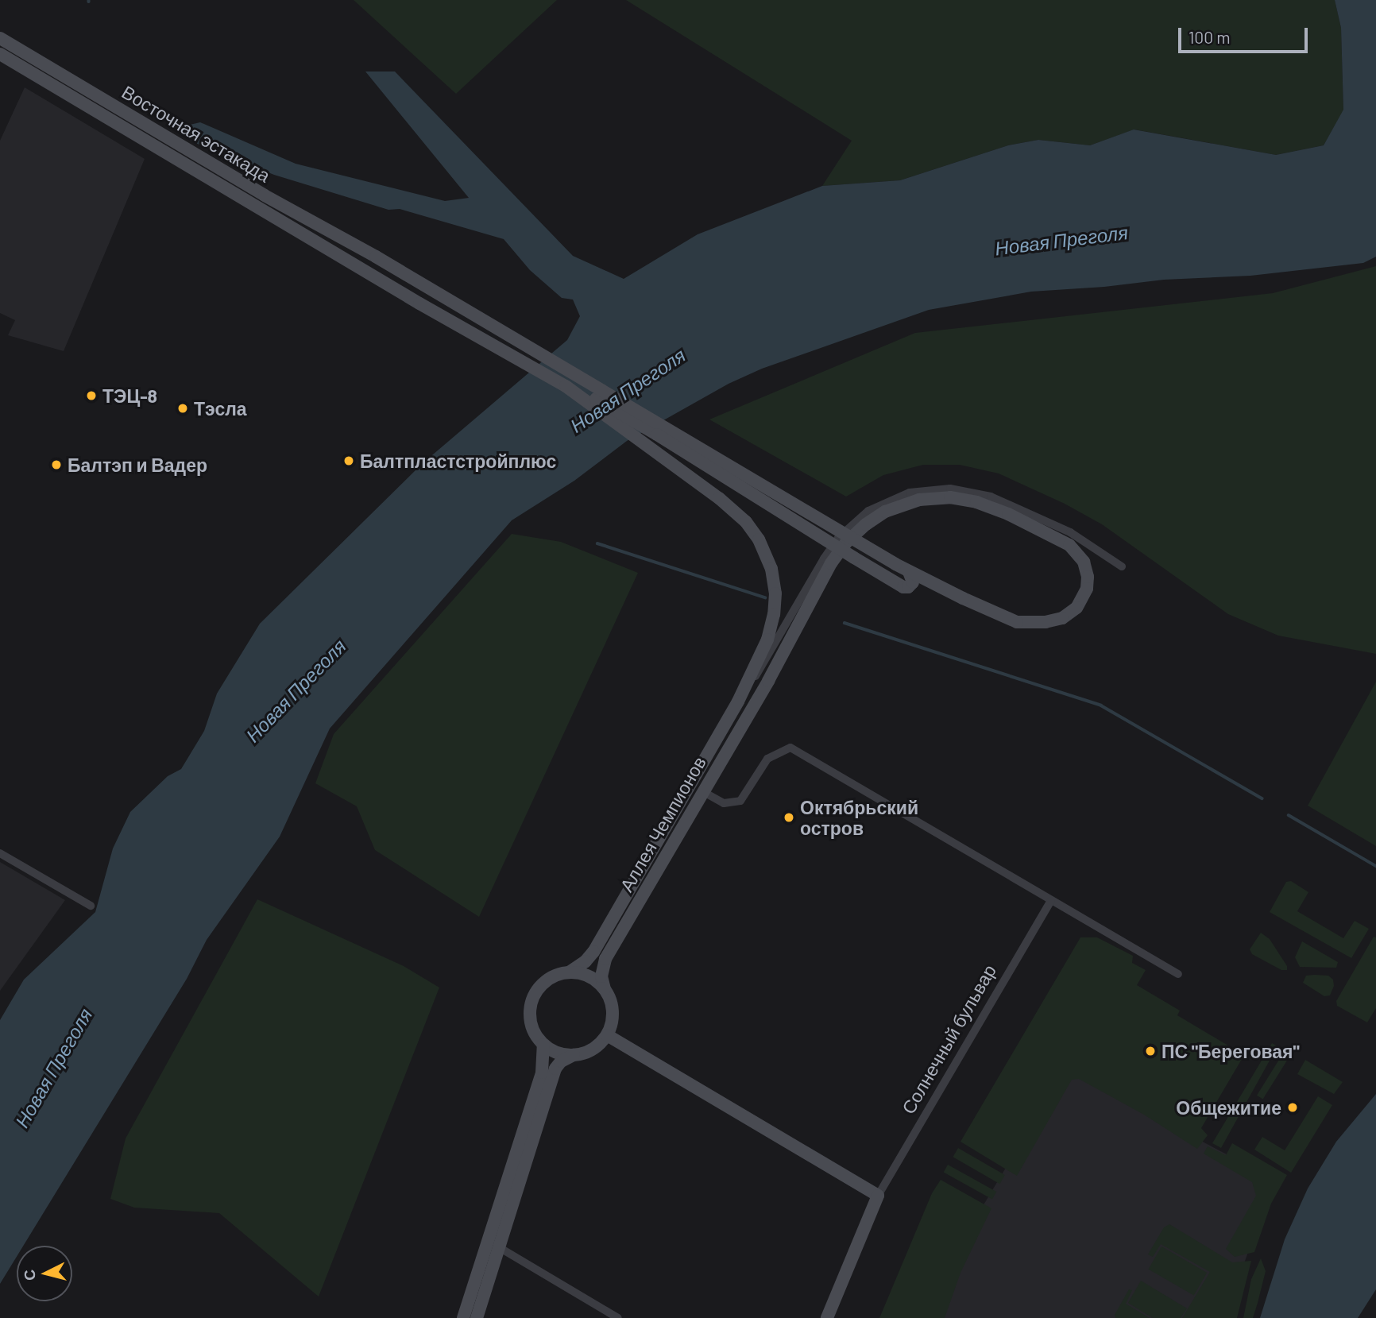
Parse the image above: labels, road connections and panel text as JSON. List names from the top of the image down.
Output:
{
  "streets": {
    "main road": ["Восточная эстакада", "Аллея Чемпионов", "Солнечный бульвар"]
  },
  "crossings": [
    ["Восточная эстакада", "Аллея Чемпионов"]
  ],
  "water": ["Новая Преголя"],
  "places": [
    "ТЭЦ-8",
    "Тэсла",
    "Балтпластстройплюс",
    "Балтэп и Вадер",
    "Октябрьский остров",
    "ПС \"Береговая\"",
    "Общежитие"
  ],
  "scale_bar": "100 m",
  "north": "left"
}
